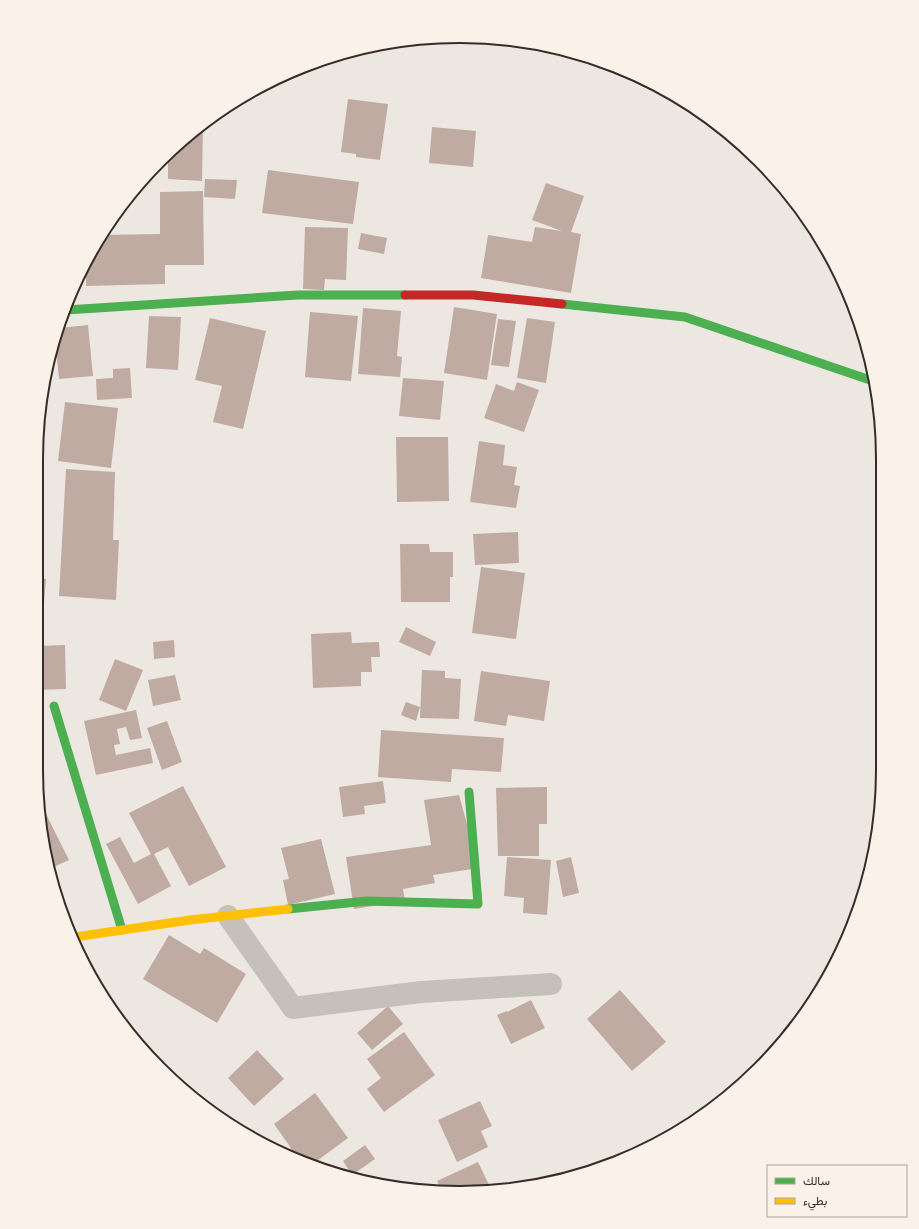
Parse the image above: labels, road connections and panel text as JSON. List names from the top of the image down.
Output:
{
  "legend": ["سالك", "بطيء"]
}
